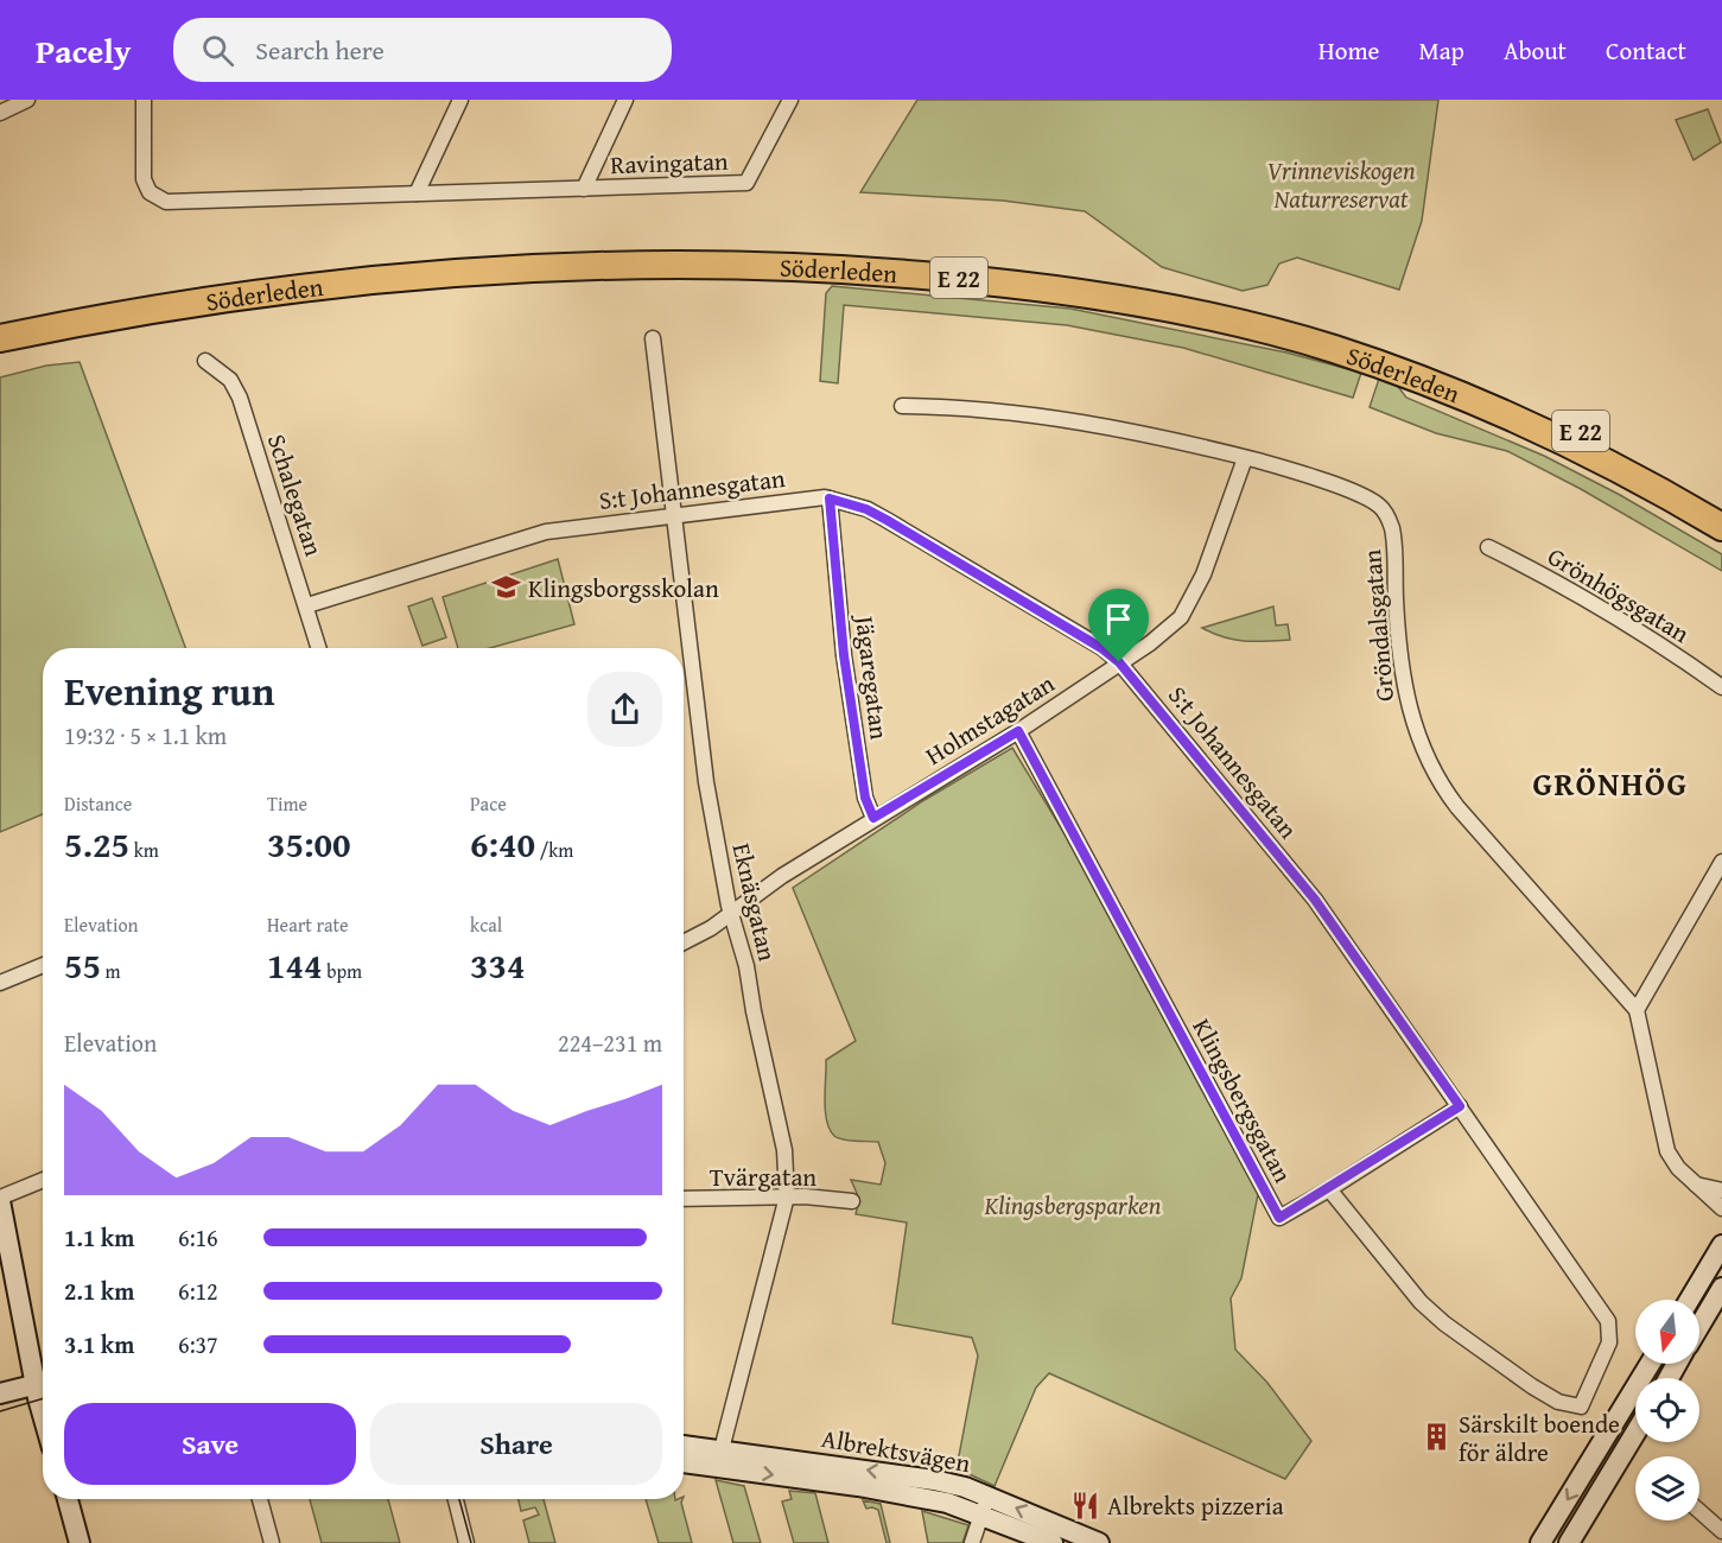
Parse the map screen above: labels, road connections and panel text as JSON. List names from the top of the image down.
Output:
{
  "streets": {
    "highway": ["Söderleden", "E 22"],
    "main road": ["Albrektsvägen"],
    "street": [
      "Ravingatan",
      "S:t Johannesgatan",
      "Schalegatan",
      "Grönhögsgatan",
      "Gröndalsgatan",
      "Jägaregatan",
      "Holmstagatan",
      "Eknäsgatan",
      "Klingsbergsgatan",
      "Tvärgatan"
    ]
  },
  "crossings": [
    ["S:t Johannesgatan", "Schalegatan"],
    ["S:t Johannesgatan", "Jägaregatan"],
    ["S:t Johannesgatan", "Holmstagatan"],
    ["S:t Johannesgatan", "Eknäsgatan"],
    ["S:t Johannesgatan", "Klingsbergsgatan"],
    ["Gröndalsgatan", "Holmstagatan"],
    ["Jägaregatan", "Holmstagatan"],
    ["Holmstagatan", "Eknäsgatan"],
    ["Holmstagatan", "Klingsbergsgatan"],
    ["Eknäsgatan", "Tvärgatan"],
    ["Eknäsgatan", "Albrektsvägen"]
  ],
  "districts": ["GRÖNHÖG"],
  "parks": ["Vrinneviskogen Naturreservat", "Klingsbergsparken"],
  "places": {
    "school or university": ["Klingsborgsskolan"],
    "building": ["Särskilt boende för äldre"],
    "restaurant": ["Albrekts pizzeria"]
  },
  "north": "bottom",
  "page": {
    "header": "Pacely",
    "search": "Search here",
    "nav": [
      "Home",
      "Map",
      "About",
      "Contact"
    ],
    "heading": ["Evening run", "19:32 · 5 × 1.1 km"],
    "stats": [
      ["Distance", "5.25 km"],
      ["Time", "35:00"],
      ["Pace", "6:40 /km"],
      ["Elevation", "55 m"],
      ["Heart rate", "144 bpm"],
      ["kcal", "334"]
    ],
    "chart": ["Elevation", "224–231 m"],
    "list": [
      {
        "name": "1.1 km",
        "note": "6:16"
      },
      {
        "name": "2.1 km",
        "note": "6:12"
      },
      {
        "name": "3.1 km",
        "note": "6:37"
      }
    ],
    "buttons": ["Save", "Share"]
  }
}
